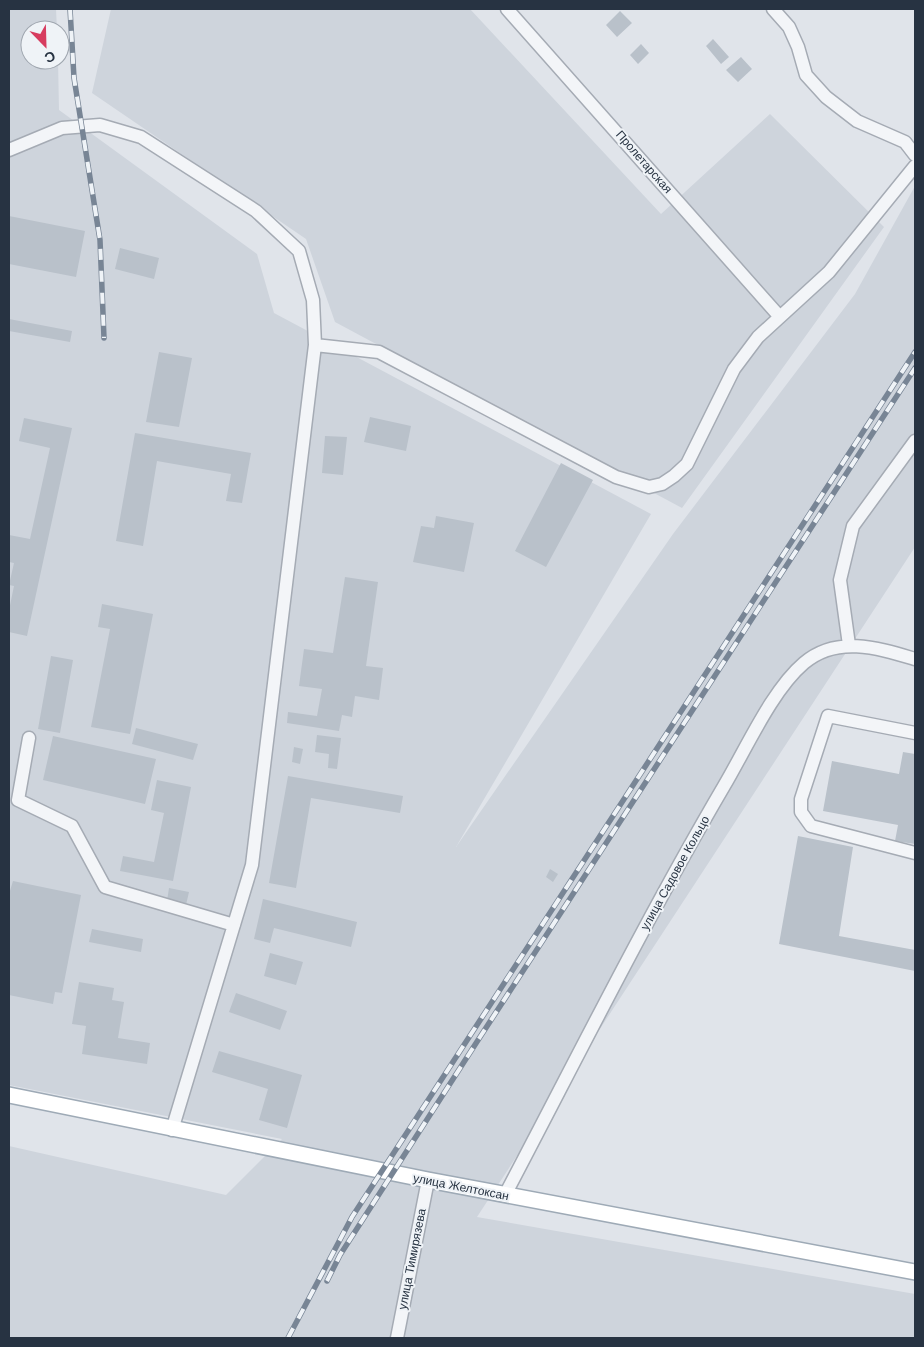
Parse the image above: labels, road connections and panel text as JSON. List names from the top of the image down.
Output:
{
  "streets": {
    "main road": ["улица Желтоксан"],
    "street": ["Пролетарская", "улица Садовое Кольцо", "улица Тимирязева"]
  },
  "crossings": [
    ["улица Садовое Кольцо", "улица Желтоксан"],
    ["улица Желтоксан", "улица Тимирязева"]
  ],
  "north": "bottom right"
}
